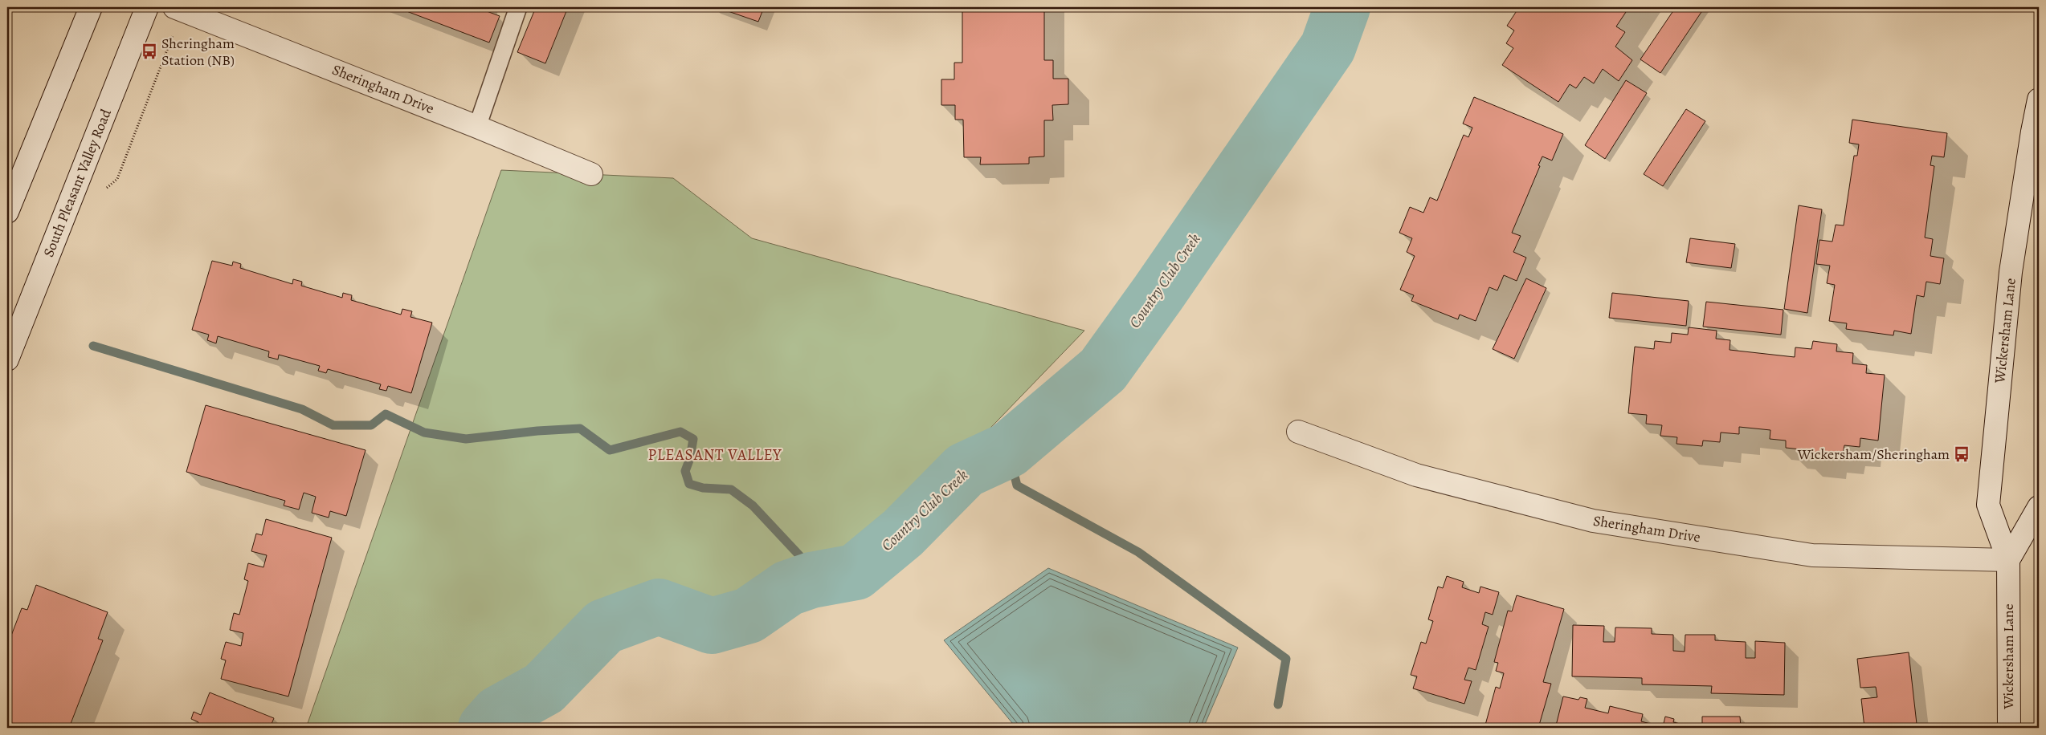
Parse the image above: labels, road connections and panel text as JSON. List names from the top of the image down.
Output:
{
  "streets": {
    "street": ["Sheringham Drive", "South Pleasant Valley Road", "Wickersham Lane"]
  },
  "crossings": [
    ["Sheringham Drive", "Wickersham Lane"]
  ],
  "districts": ["PLEASANT VALLEY"],
  "water": ["Country Club Creek"],
  "places": {
    "bus stop": ["Sheringham Station (NB)", "Wickersham/Sheringham"]
  }
}
